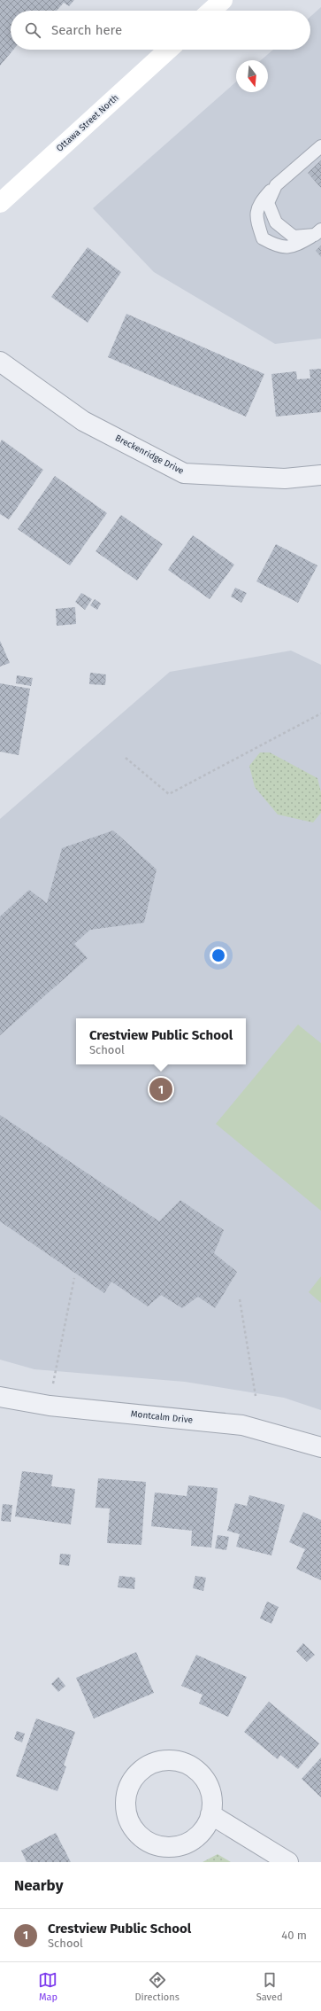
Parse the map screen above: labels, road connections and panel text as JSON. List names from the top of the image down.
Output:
{
  "streets": {
    "main road": ["Ottawa Street North"],
    "street": ["Breckenridge Drive", "Montcalm Drive"]
  },
  "north": "bottom",
  "page": {
    "search": "Search here",
    "popup": ["Crestview Public School", "School"],
    "pins": "1",
    "heading": "Nearby",
    "list": [
      {
        "mark": "1",
        "name": "Crestview Public School",
        "note": "School",
        "value": "40 m"
      }
    ],
    "nav": ["Map", "Directions", "Saved"]
  }
}
